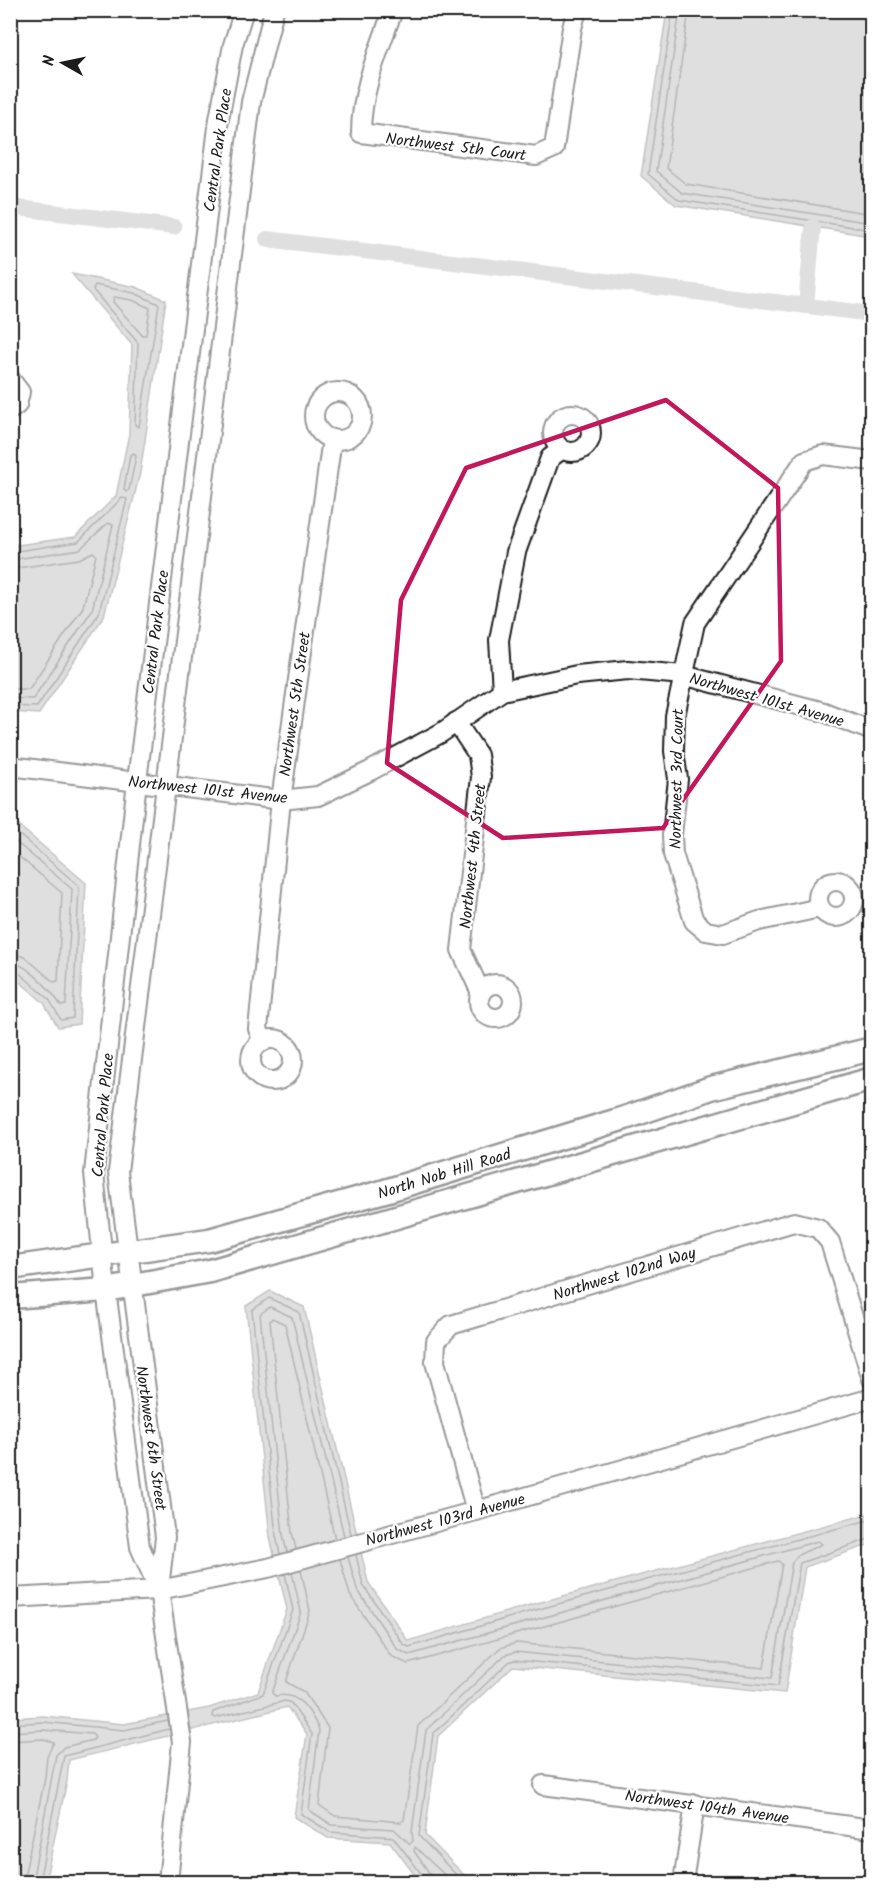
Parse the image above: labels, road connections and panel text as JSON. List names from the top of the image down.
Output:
{
  "streets": {
    "main road": ["North Nob Hill Road"],
    "street": [
      "Northwest 5th Court",
      "Central Park Place",
      "Northwest 101st Avenue",
      "Northwest 5th Street",
      "Northwest 3rd Court",
      "Northwest 4th Street",
      "Northwest 102nd Way",
      "Northwest 6th Street",
      "Northwest 103rd Avenue",
      "Northwest 104th Avenue"
    ]
  },
  "crossings": [
    ["Central Park Place", "Northwest 101st Avenue"],
    ["Central Park Place", "North Nob Hill Road"],
    ["Central Park Place", "Northwest 6th Street"],
    ["Northwest 101st Avenue", "Northwest 5th Street"],
    ["Northwest 101st Avenue", "Northwest 3rd Court"],
    ["Northwest 101st Avenue", "Northwest 4th Street"],
    ["North Nob Hill Road", "Northwest 6th Street"],
    ["Northwest 102nd Way", "Northwest 103rd Avenue"],
    ["Northwest 6th Street", "Northwest 103rd Avenue"]
  ],
  "north": "left"
}
